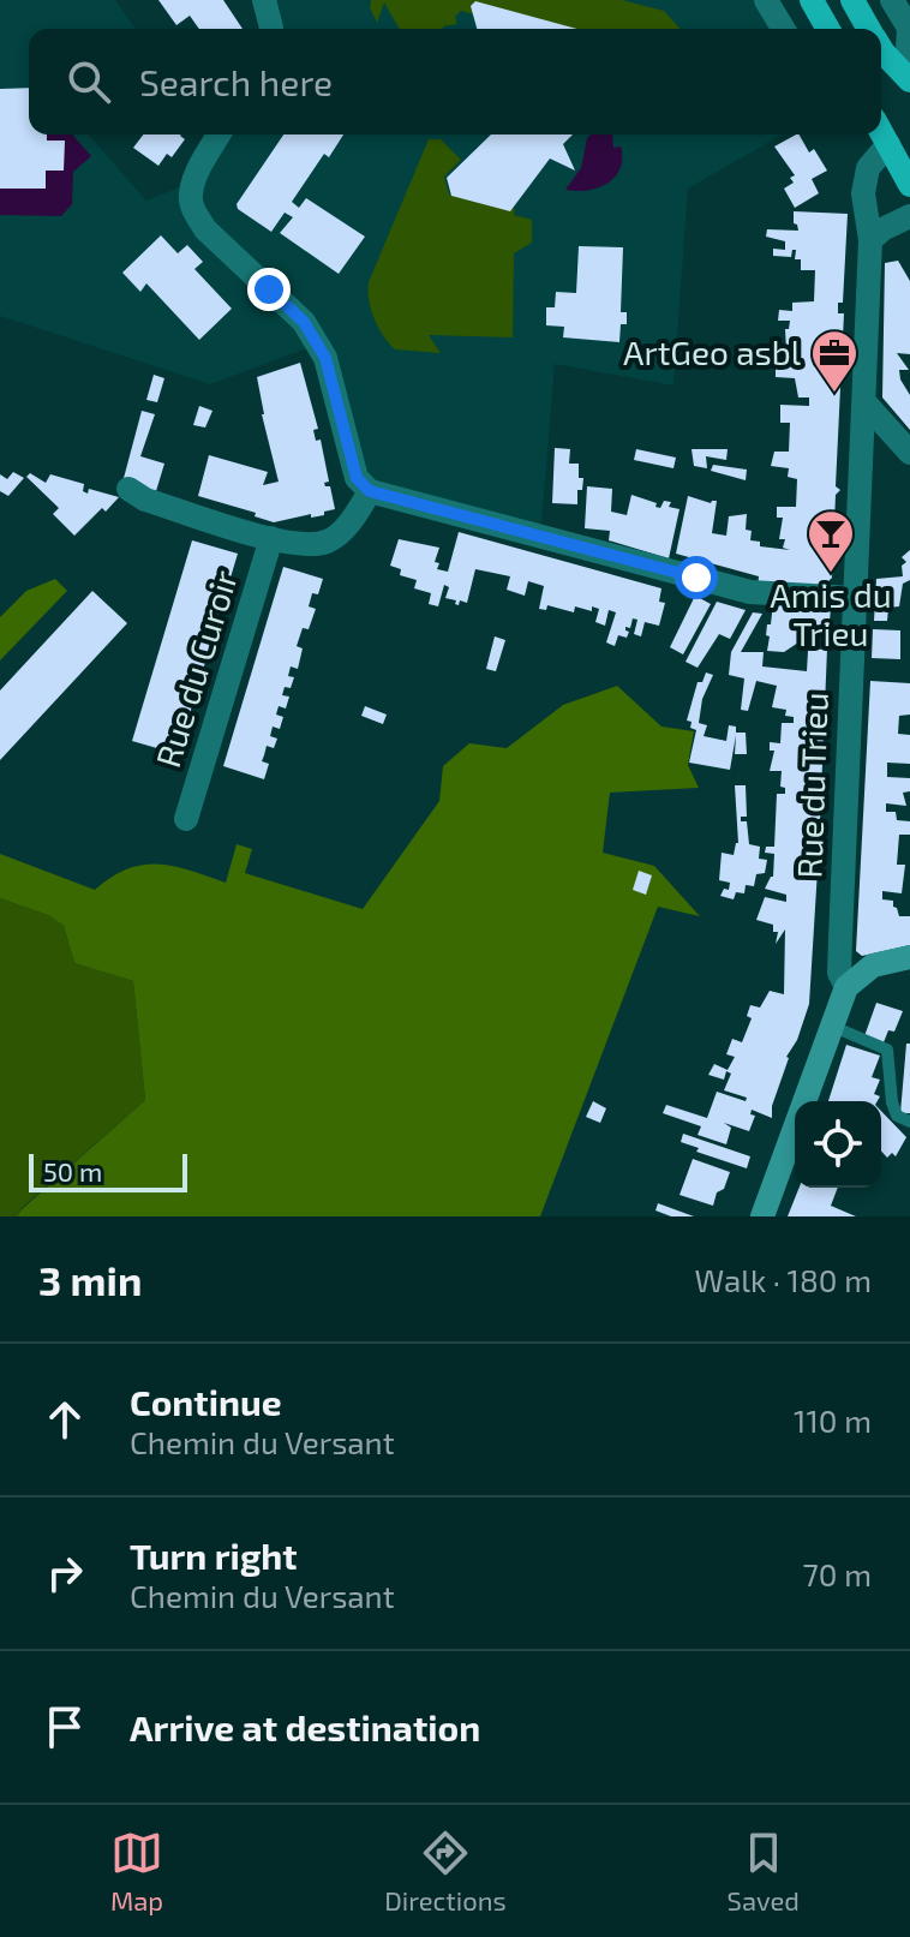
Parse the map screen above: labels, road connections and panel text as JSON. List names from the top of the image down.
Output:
{
  "streets": {
    "street": ["Rue du Curoir", "Rue du Trieu"]
  },
  "places": {
    "office": ["ArtGeo asbl"],
    "bar": ["Amis du Trieu"]
  },
  "scale_bar": "50 m",
  "page": {
    "search": "Search here",
    "scale": "50 m",
    "heading": ["3 min", "Walk · 180 m"],
    "list": [
      ["Continue", "Chemin du Versant", "110 m"],
      ["Turn right", "Chemin du Versant", "70 m"],
      "Arrive at destination"
    ],
    "nav": ["Map", "Directions", "Saved"]
  }
}
